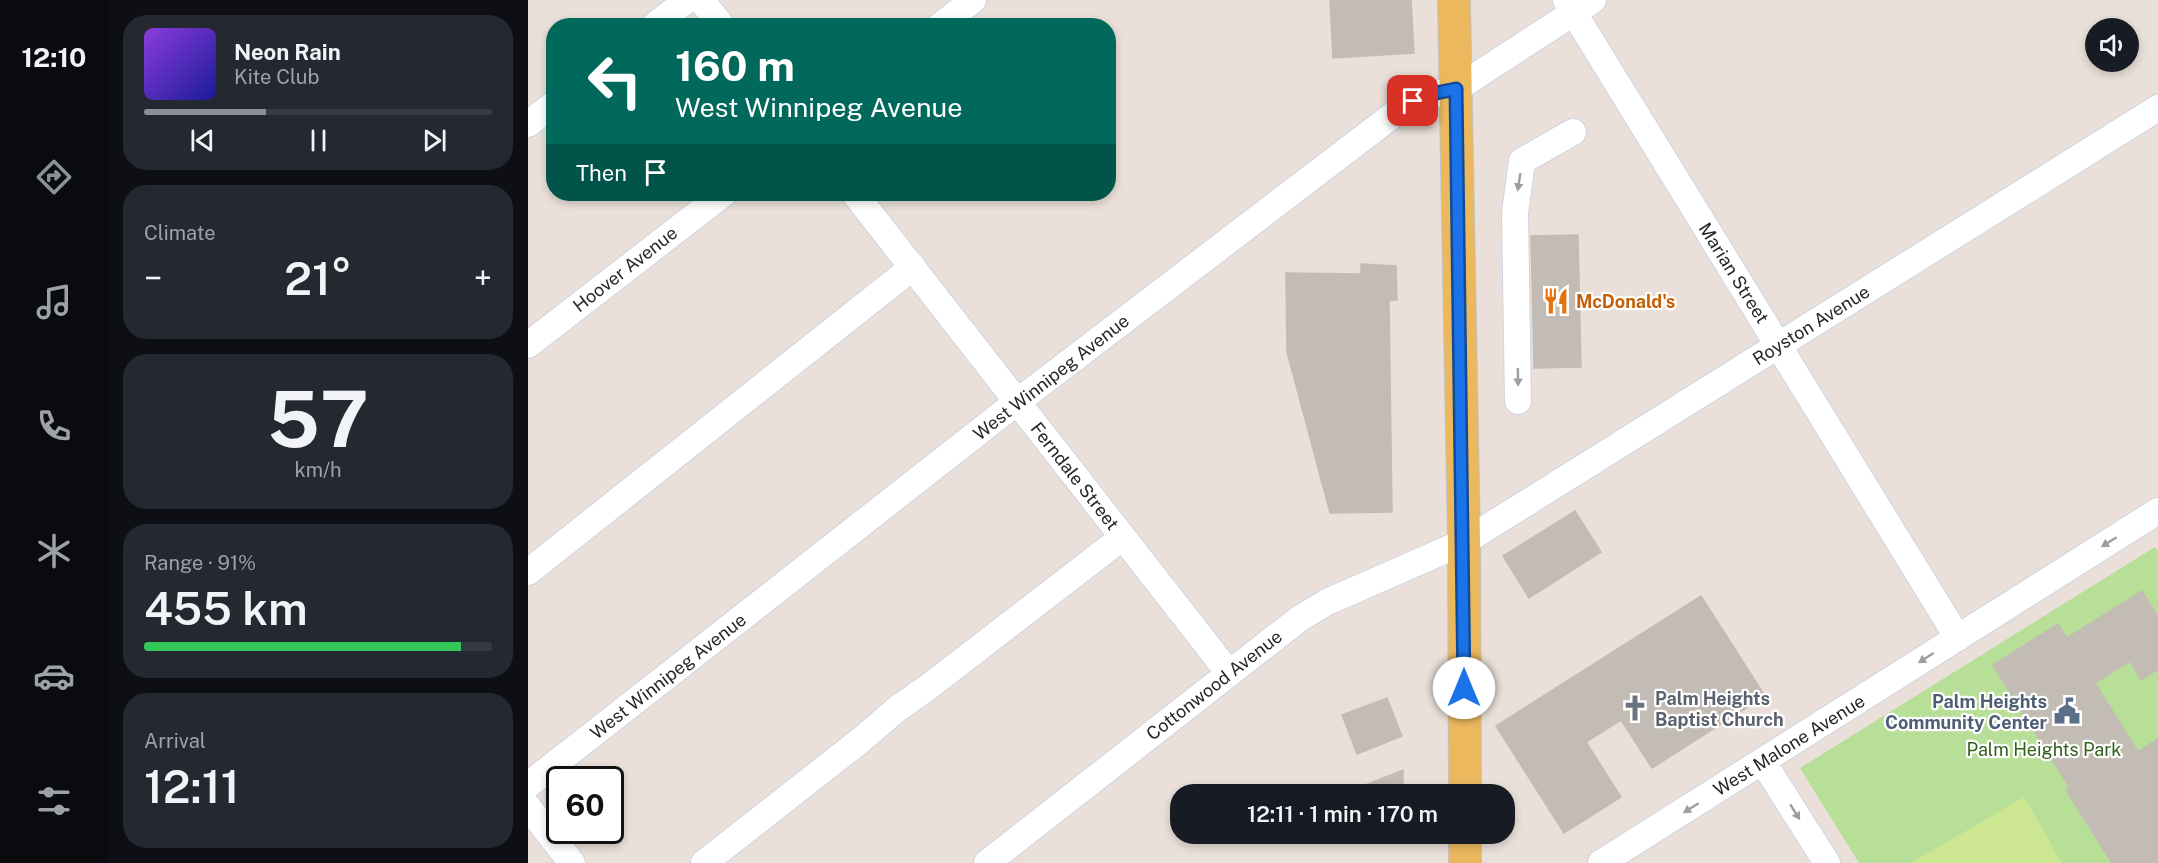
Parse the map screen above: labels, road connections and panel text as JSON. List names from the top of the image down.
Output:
{
  "streets": {
    "street": [
      "Hoover Avenue",
      "Marian Street",
      "Royston Avenue",
      "West Winnipeg Avenue",
      "Ferndale Street",
      "Cottonwood Avenue",
      "West Malone Avenue"
    ]
  },
  "crossings": [
    ["Marian Street", "Royston Avenue"],
    ["Marian Street", "West Winnipeg Avenue"],
    ["Marian Street", "West Malone Avenue"],
    ["Royston Avenue", "Cottonwood Avenue"],
    ["West Winnipeg Avenue", "Ferndale Street"],
    ["Ferndale Street", "Cottonwood Avenue"]
  ],
  "one_way": ["West Malone Avenue"],
  "parks": ["Palm Heights Park"],
  "places": {
    "restaurant": ["McDonald's"],
    "church": ["Palm Heights Baptist Church"],
    "public building": ["Palm Heights Community Center"]
  },
  "page": {
    "tabs": "12:10",
    "turn": ["160 m", "West Winnipeg Avenue"],
    "song": ["Neon Rain", "Kite Club"],
    "then": "Then",
    "tile": [
      "Climate",
      ["57", "km/h"],
      ["Range · 91%", "455 km"],
      ["Arrival", "12:11"]
    ],
    "heat": ["−", "21°", "+"],
    "limit": "60",
    "trip": "12:11 · 1 min · 170 m"
  }
}
